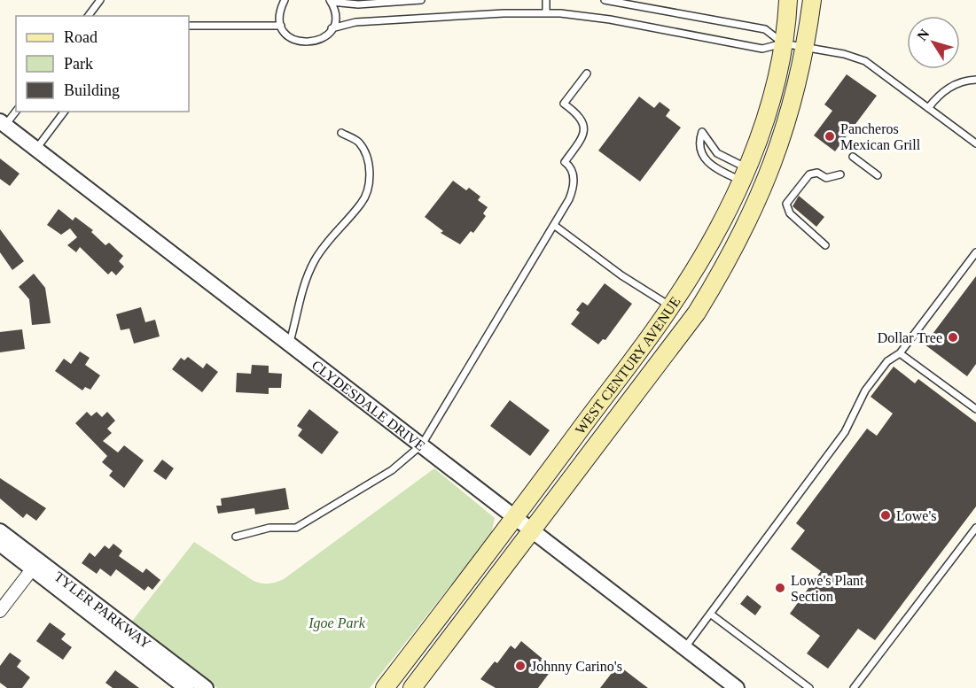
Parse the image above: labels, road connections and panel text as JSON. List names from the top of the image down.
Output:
{
  "streets": {
    "main road": ["WEST CENTURY AVENUE"],
    "street": ["CLYDESDALE DRIVE", "TYLER PARKWAY"]
  },
  "crossings": [
    ["WEST CENTURY AVENUE", "CLYDESDALE DRIVE"]
  ],
  "parks": ["Igoe Park"],
  "places": [
    "Pancheros Mexican Grill",
    "Dollar Tree",
    "Lowe's",
    "Lowe's Plant Section",
    "Johnny Carino's"
  ],
  "legend": ["Road", "Park", "Building"],
  "north": "top left"
}
